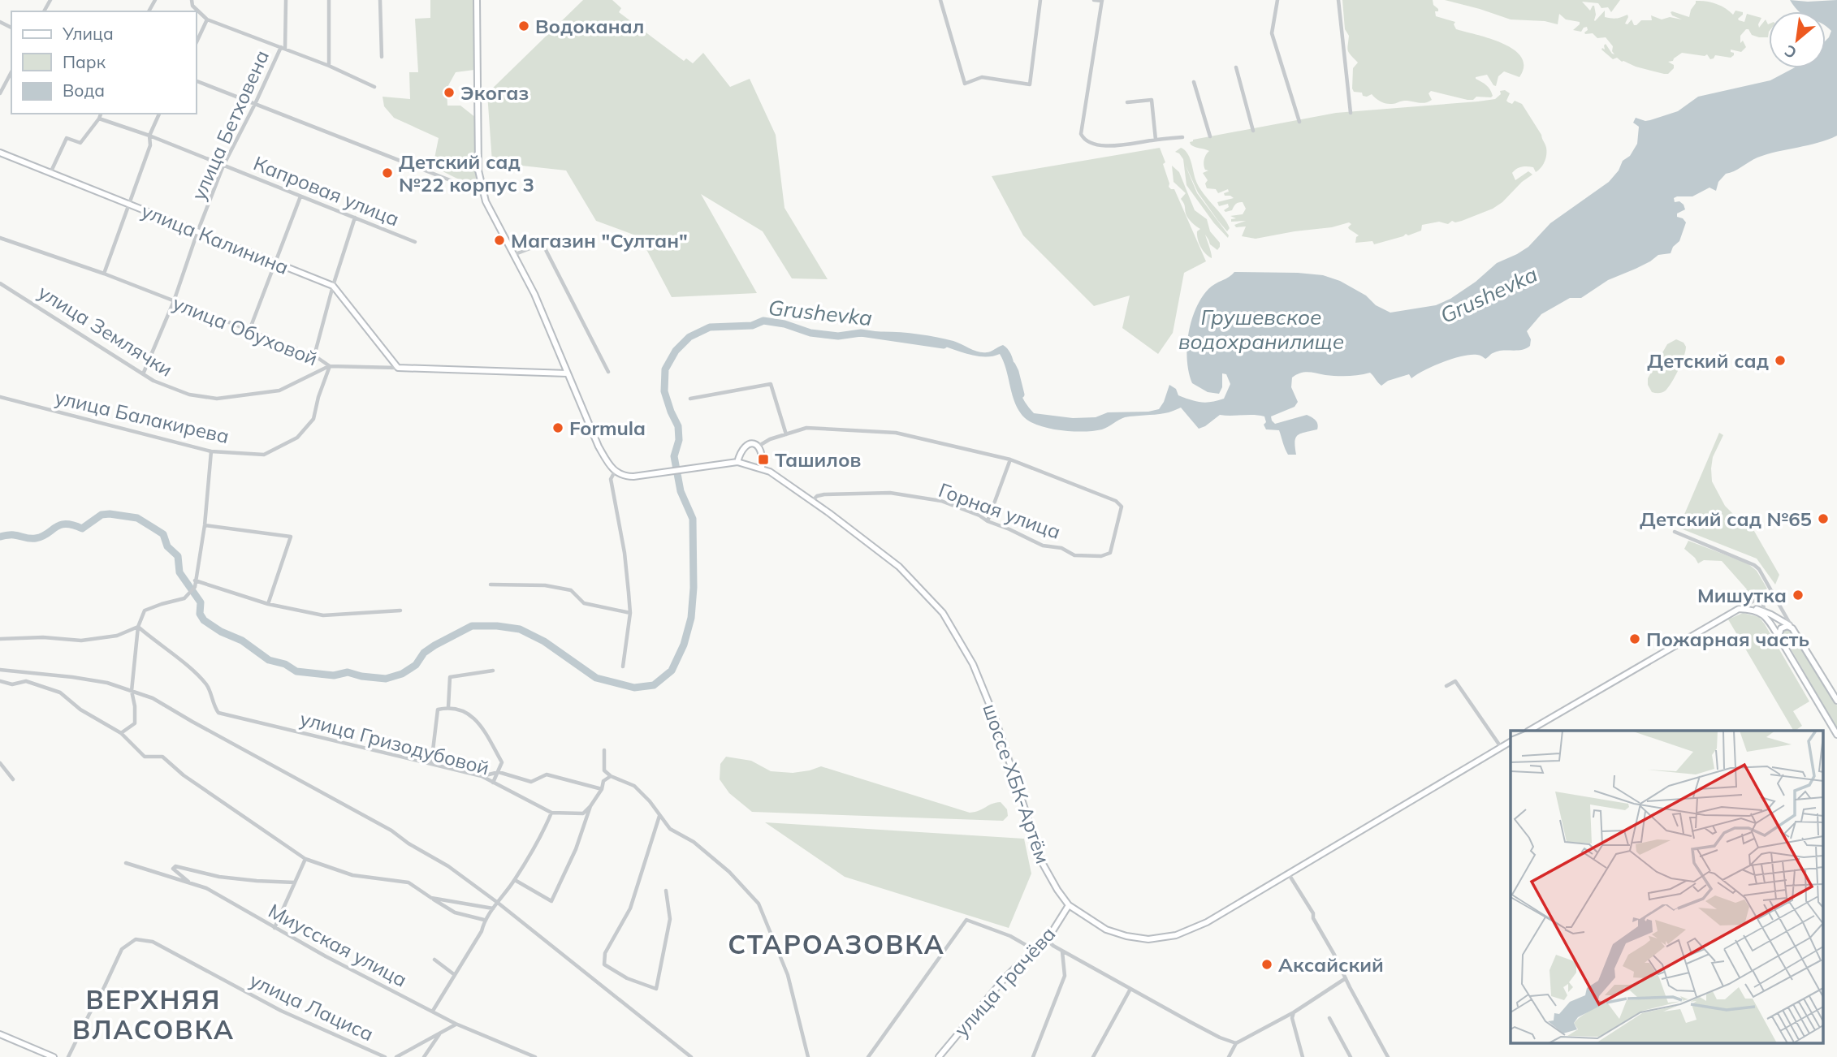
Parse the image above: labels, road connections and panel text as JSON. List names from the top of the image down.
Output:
{
  "streets": {
    "main road": [
      "улица Калинина",
      "улица Обуховой",
      "шоссе ХБК-Артём",
      "улица Грачёва"
    ],
    "street": [
      "улица Бетховена",
      "Капровая улица",
      "улица Землячки",
      "улица Балакирева",
      "Горная улица",
      "улица Гризодубовой",
      "Миусская улица",
      "улица Лациса"
    ]
  },
  "crossings": [
    ["улица Бетховена", "Капровая улица"],
    ["улица Бетховена", "улица Калинина"],
    ["улица Бетховена", "улица Землячки"],
    ["улица Бетховена", "улица Обуховой"],
    ["улица Калинина", "улица Обуховой"],
    ["улица Землячки", "улица Обуховой"],
    ["улица Землячки", "улица Балакирева"],
    ["улица Обуховой", "улица Балакирева"],
    ["Горная улица", "шоссе ХБК-Артём"],
    ["шоссе ХБК-Артём", "улица Грачёва"]
  ],
  "districts": ["СТАРОАЗОВКА", "ВЕРХНЯЯ ВЛАСОВКА"],
  "water": ["Grushevka", "Грушевское водохранилище"],
  "places": {
    "other": [
      "Водоканал",
      "Экогаз",
      "Детский сад №22 корпус 3",
      "Магазин \"Султан\"",
      "Детский сад",
      "Formula",
      "Детский сад №65",
      "Мишутка",
      "Пожарная часть",
      "Аксайский"
    ],
    "transit": ["Ташилов"]
  },
  "legend": ["Улица", "Парк", "Вода"],
  "north": "bottom left"
}
